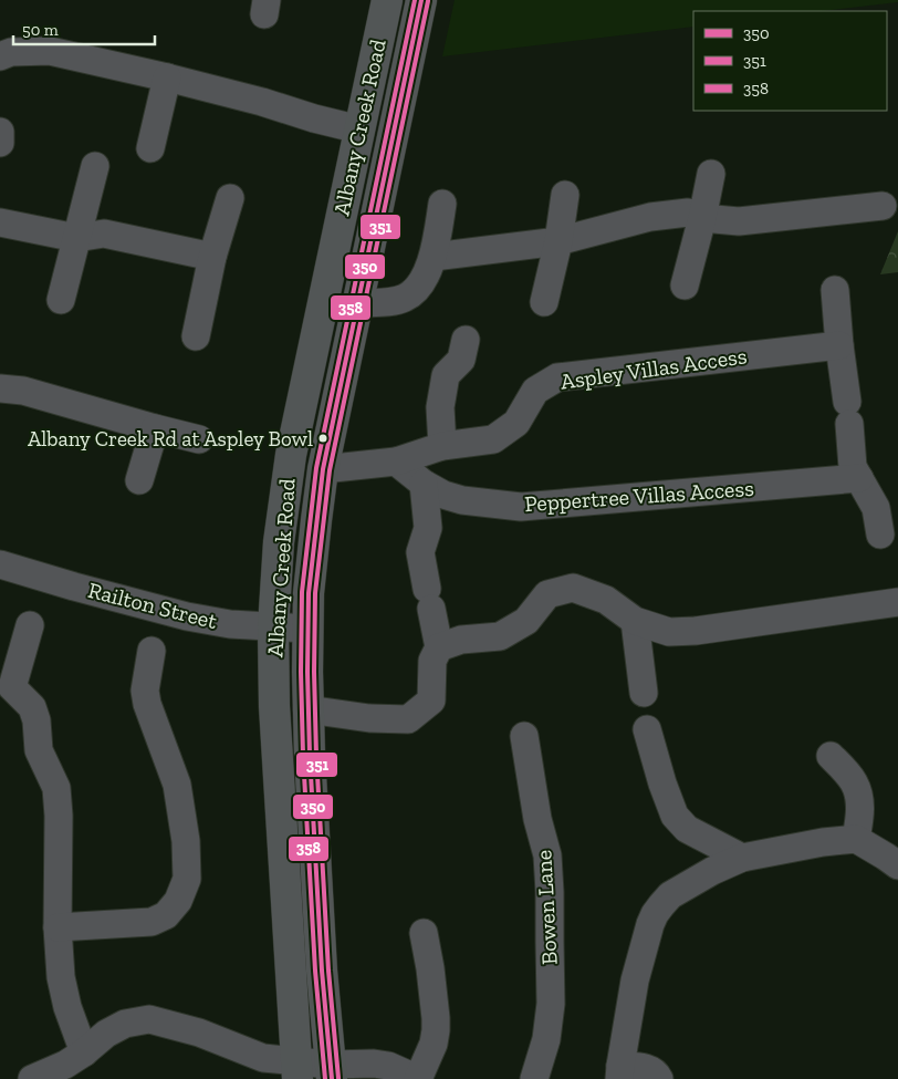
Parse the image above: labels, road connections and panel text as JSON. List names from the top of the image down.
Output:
{
  "streets": {
    "main road": ["Albany Creek Road"],
    "street": [
      "Aspley Villas Access",
      "Peppertree Villas Access",
      "Railton Street",
      "Bowen Lane"
    ]
  },
  "crossings": [
    ["Albany Creek Road", "Aspley Villas Access"],
    ["Albany Creek Road", "Railton Street"],
    ["Aspley Villas Access", "Peppertree Villas Access"]
  ],
  "places": ["Albany Creek Rd at Aspley Bowl"],
  "lines": ["transit line 350", "transit line 358", "transit line 351"],
  "legend": ["350", "351", "358"],
  "scale_bar": "50 m"
}
